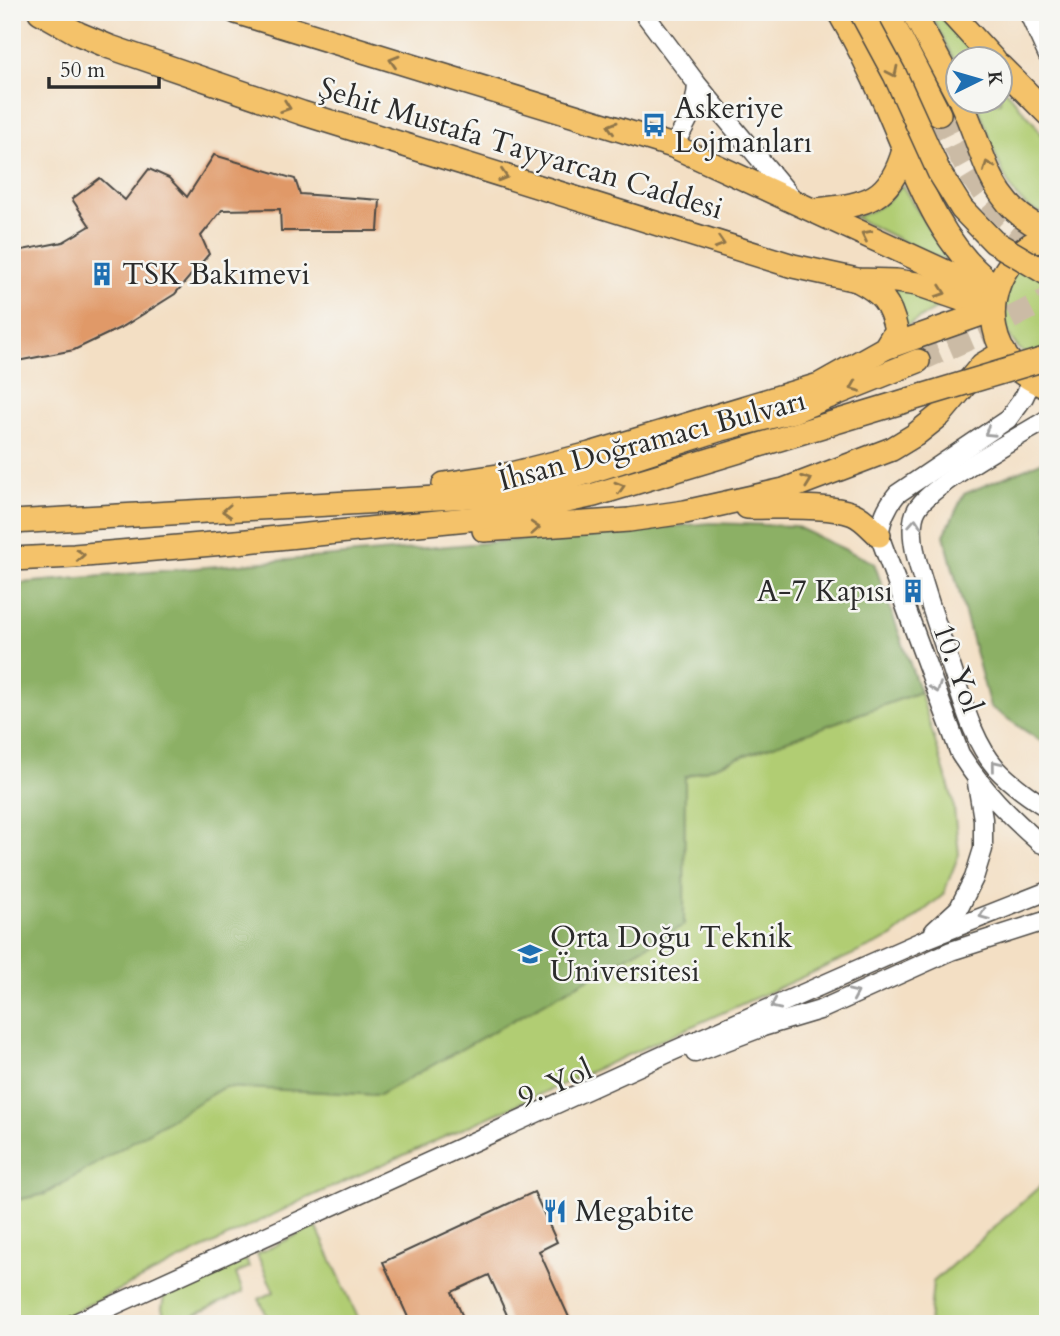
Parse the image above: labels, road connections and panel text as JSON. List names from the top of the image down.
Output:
{
  "streets": {
    "main road": ["Şehit Mustafa Tayyarcan Caddesi", "İhsan Doğramacı Bulvarı"],
    "street": ["10. Yol", "9. Yol"]
  },
  "crossings": [
    ["10. Yol", "9. Yol"]
  ],
  "places": {
    "bus stop": ["Askeriye Lojmanları"],
    "building": ["TSK Bakımevi", "A-7 Kapısı"],
    "school or university": ["Orta Doğu Teknik Üniversitesi"],
    "restaurant": ["Megabite"]
  },
  "scale_bar": "50 m",
  "north": "right"
}
